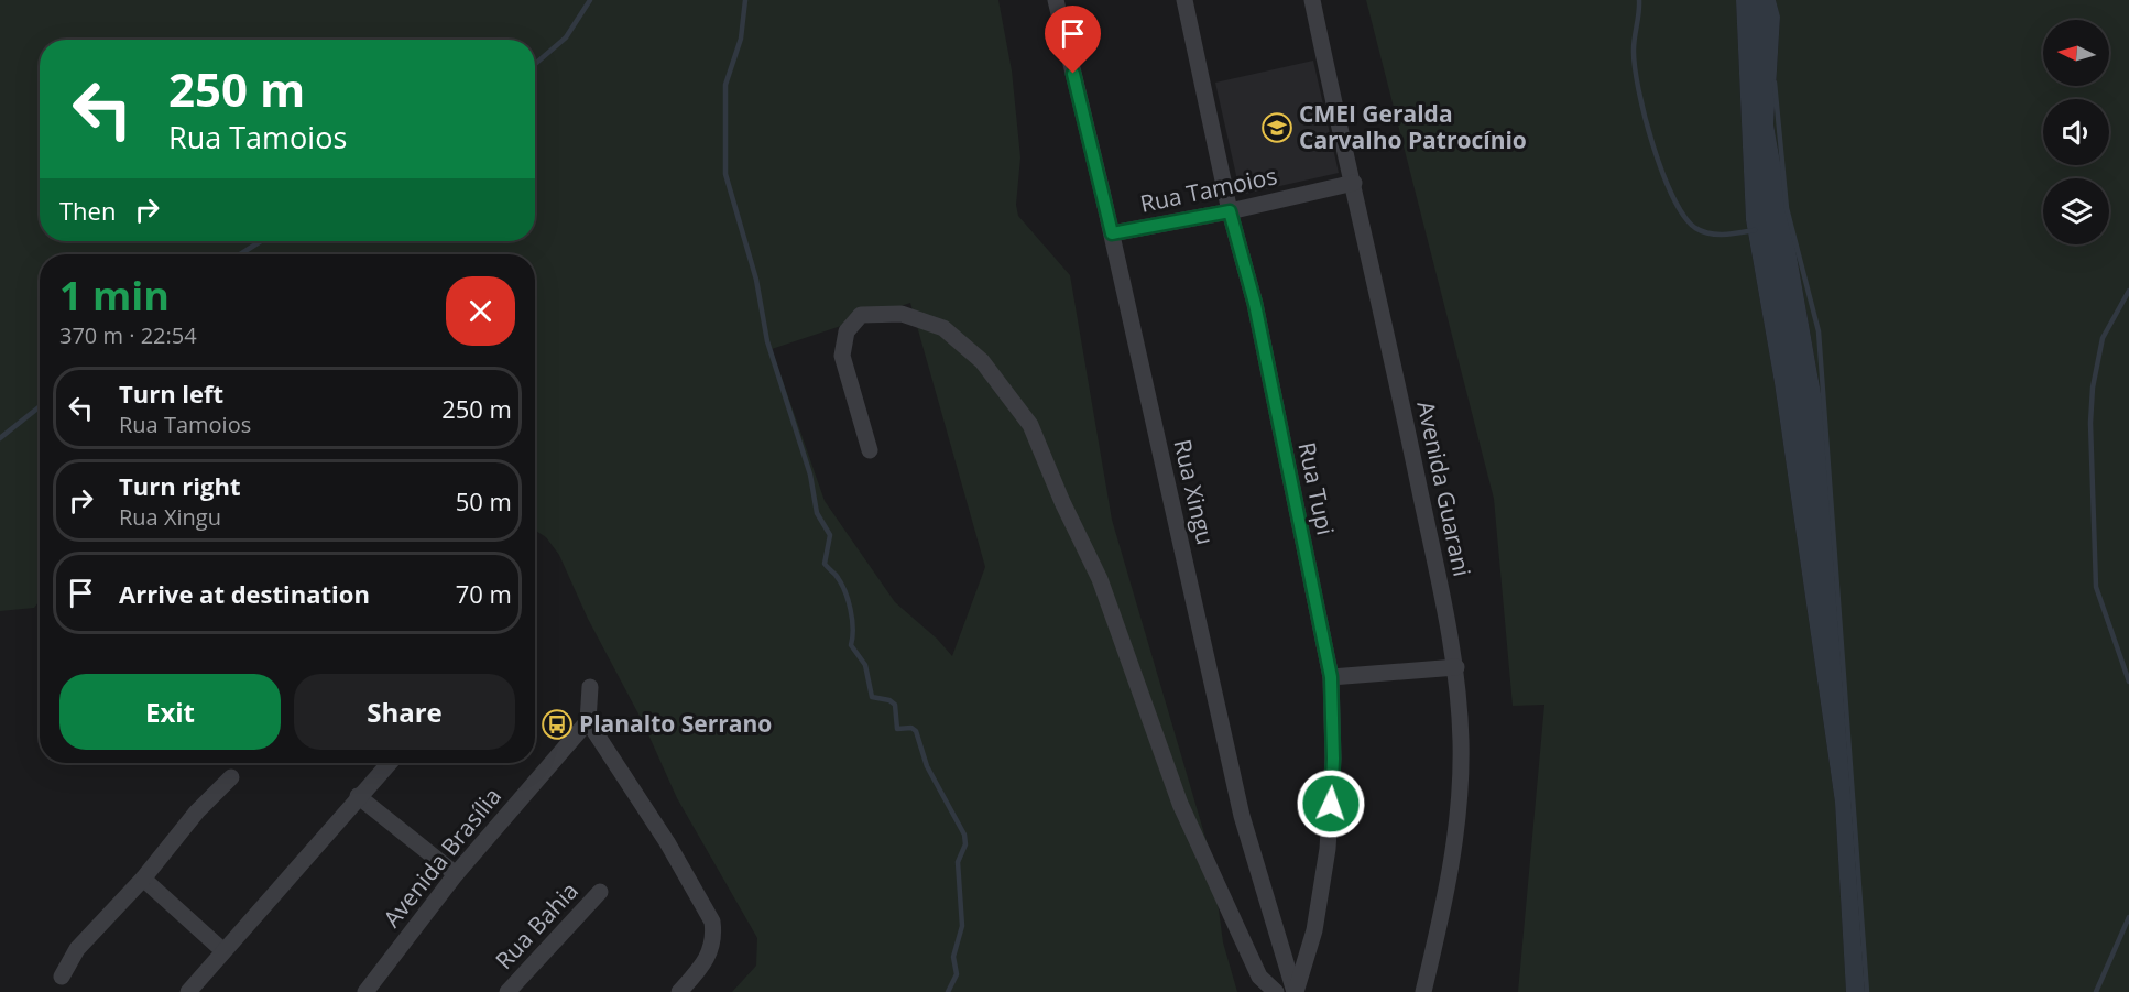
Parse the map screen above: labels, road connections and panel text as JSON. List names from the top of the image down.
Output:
{
  "streets": {
    "street": [
      "Rua Tamoios",
      "Rua Tupi",
      "Avenida Guarani",
      "Rua Xingu",
      "Avenida Brasília",
      "Rua Bahia"
    ]
  },
  "crossings": [
    ["Rua Tamoios", "Rua Tupi"],
    ["Rua Tamoios", "Avenida Guarani"],
    ["Rua Tamoios", "Rua Xingu"],
    ["Rua Tupi", "Rua Xingu"]
  ],
  "places": {
    "school or university": ["CMEI Geralda Carvalho Patrocínio"],
    "bus stop": ["Planalto Serrano"]
  },
  "north": "left",
  "page": {
    "turn": ["250 m", "Rua Tamoios"],
    "then": "Then",
    "heading": ["1 min", "370 m · 22:54"],
    "list": [
      {
        "name": "Turn left",
        "note": "Rua Tamoios",
        "value": "250 m"
      },
      {
        "name": "Turn right",
        "note": "Rua Xingu",
        "value": "50 m"
      },
      {
        "name": "Arrive at destination",
        "value": "70 m"
      }
    ],
    "buttons": ["Exit", "Share"]
  }
}
